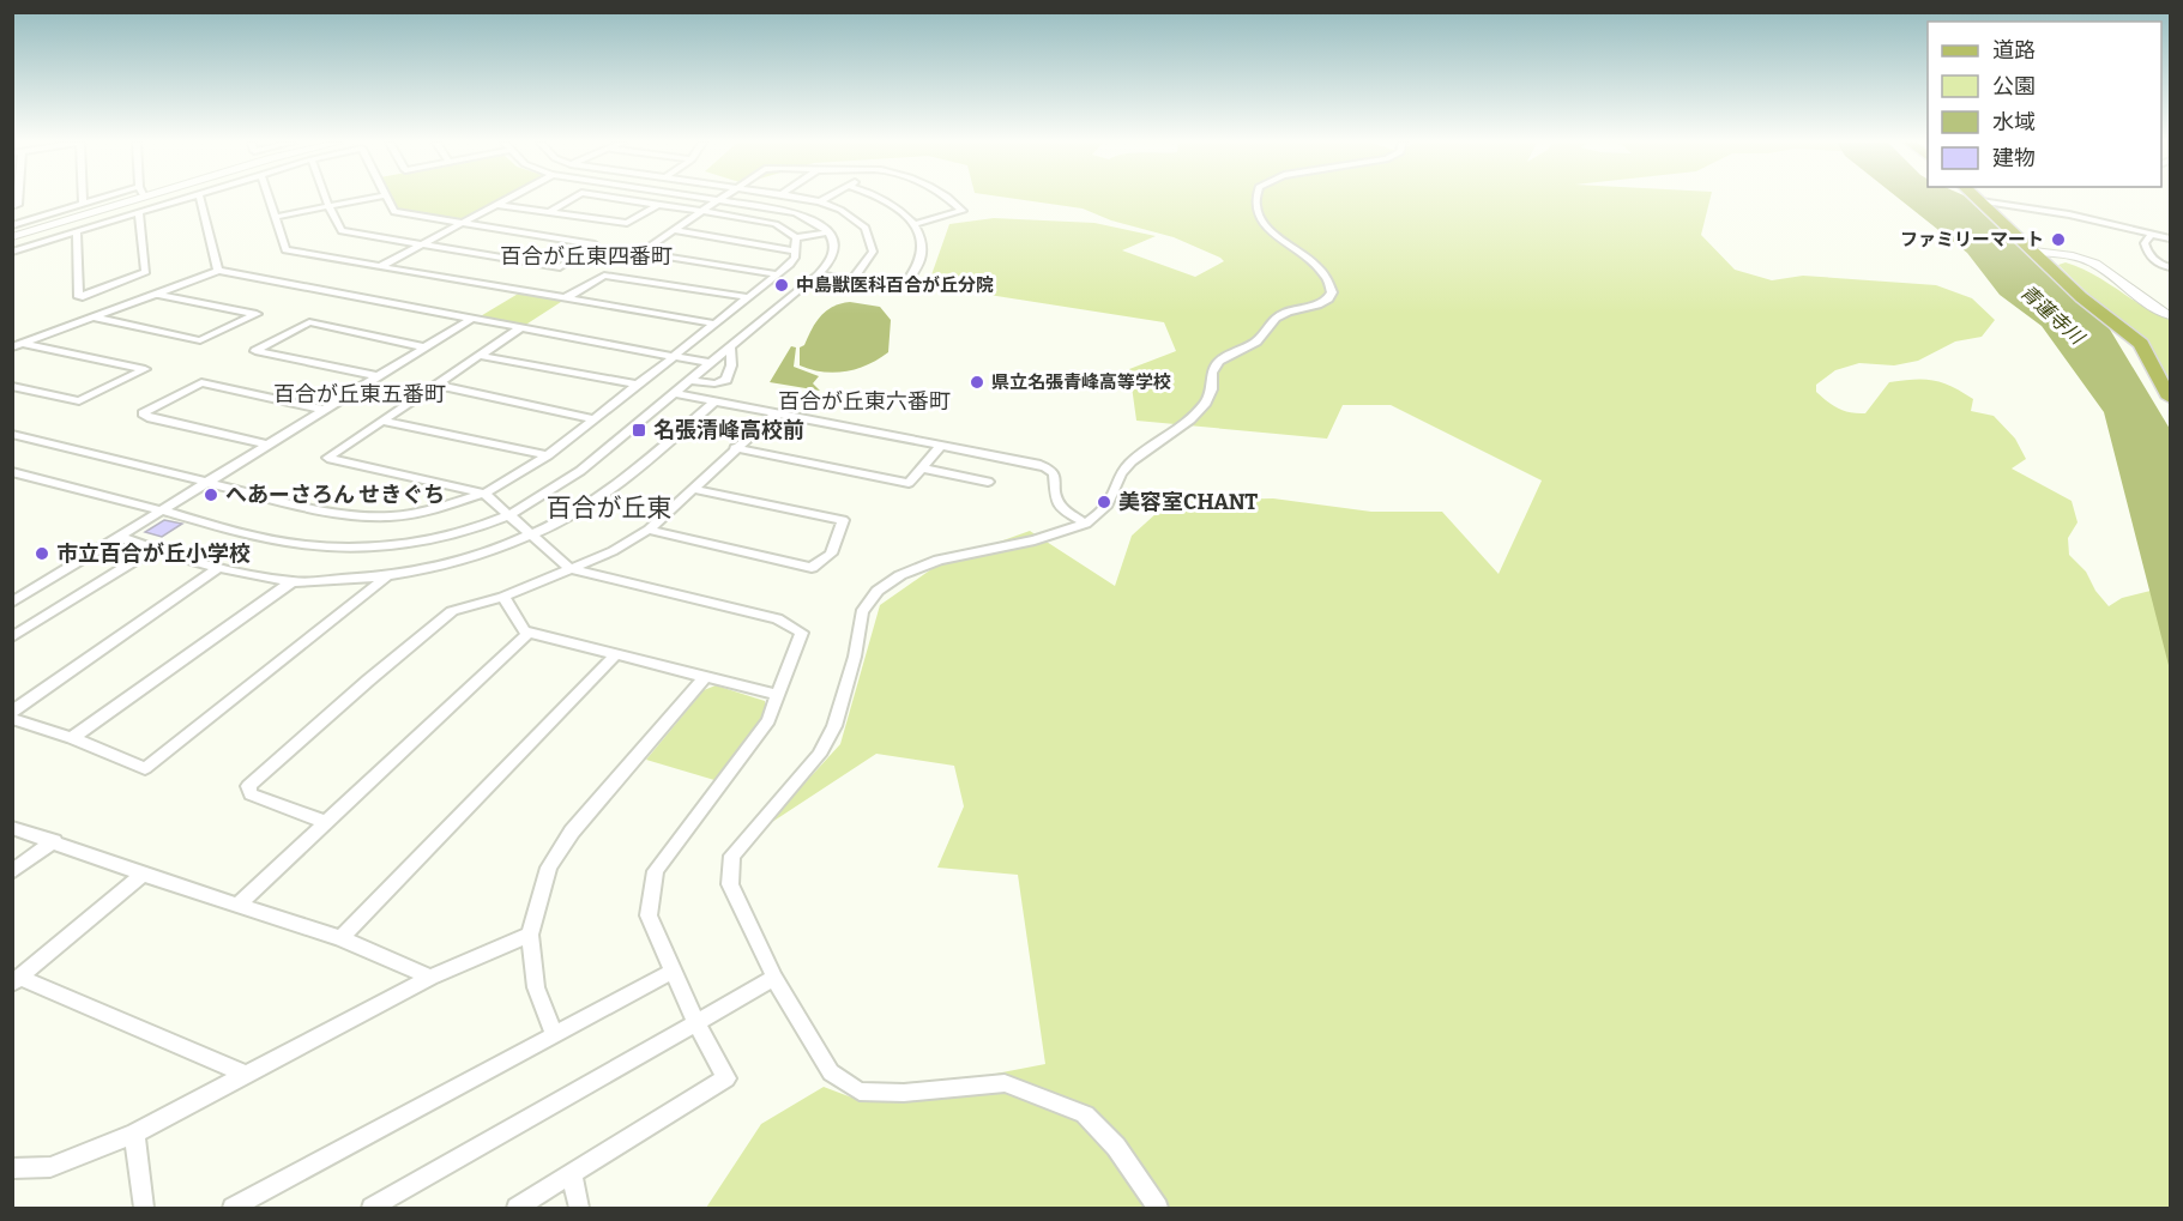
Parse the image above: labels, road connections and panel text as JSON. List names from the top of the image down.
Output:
{
  "districts": [
    "百合が丘東四番町",
    "百合が丘東五番町",
    "百合が丘東六番町",
    "百合が丘東"
  ],
  "water": ["青蓮寺川"],
  "places": {
    "other": [
      "ファミリーマート",
      "中島獣医科百合が丘分院",
      "県立名張青峰高等学校",
      "へあーさろん せきぐち",
      "美容室CHANT",
      "市立百合が丘小学校"
    ],
    "transit": ["名張清峰高校前"]
  },
  "legend": [
    "道路",
    "公園",
    "水域",
    "建物"
  ]
}
